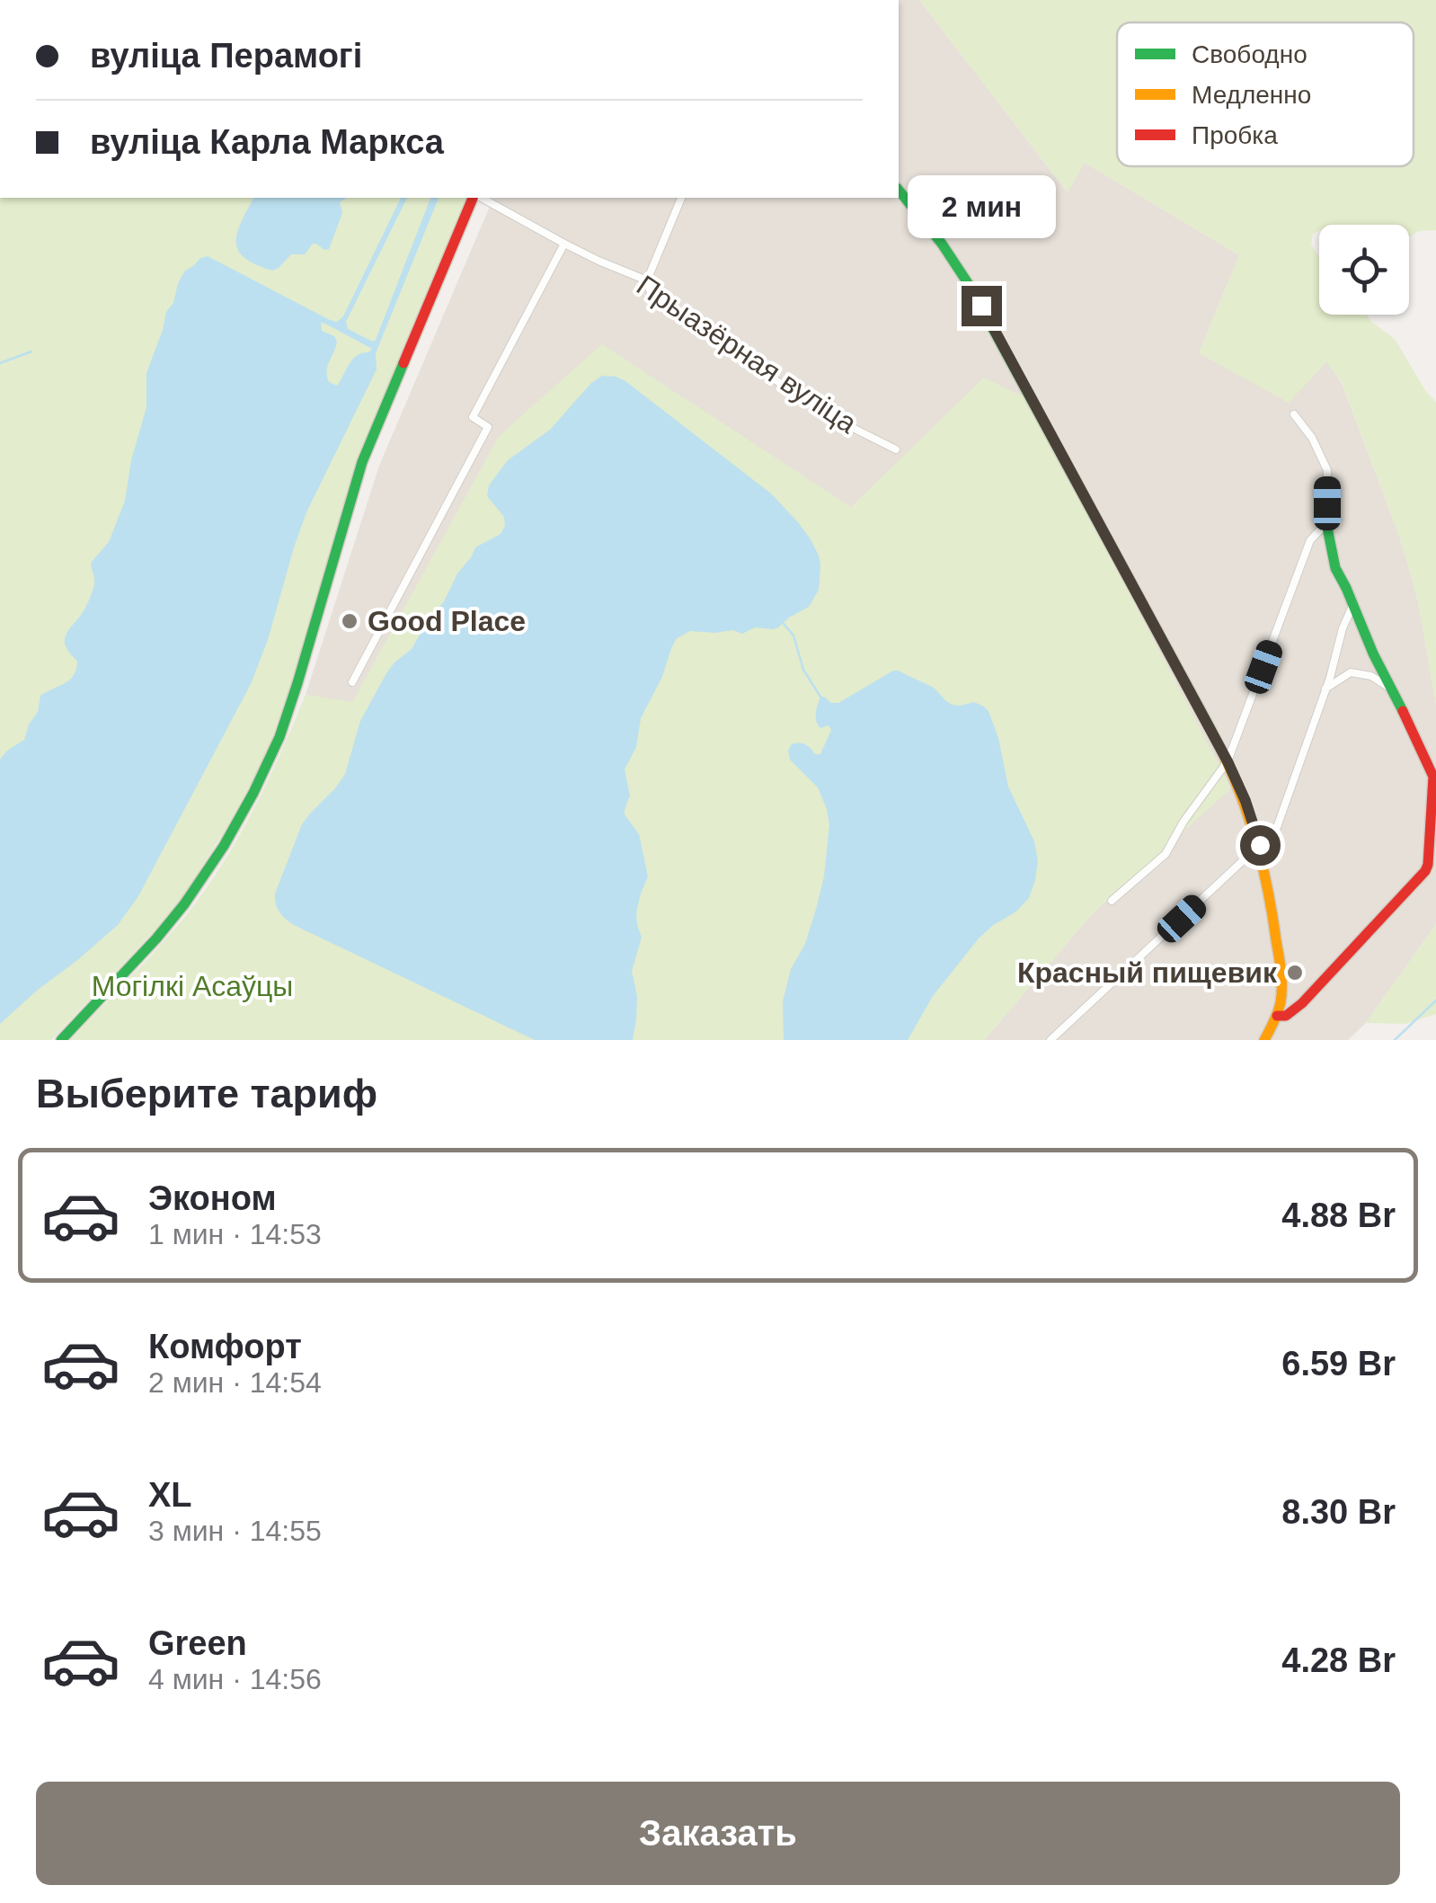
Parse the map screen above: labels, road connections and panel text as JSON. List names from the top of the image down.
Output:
{
  "streets": {
    "street": ["Прыазёрная вуліца"]
  },
  "parks": ["Могілкі Асаўцы"],
  "places": ["Good Place", "Красный пищевик"],
  "legend": ["Свободно", "Медленно", "Пробка"],
  "page": {
    "banner": ["вуліца Перамогі", "вуліца Карла Маркса"],
    "bubble": "2 мин",
    "heading": "Выберите тариф",
    "list": [
      {
        "name": "Эконом",
        "note": "1 мин · 14:53",
        "value": "4.88 Br"
      },
      {
        "name": "Комфорт",
        "note": "2 мин · 14:54",
        "value": "6.59 Br"
      },
      {
        "name": "XL",
        "note": "3 мин · 14:55",
        "value": "8.30 Br"
      },
      {
        "name": "Green",
        "note": "4 мин · 14:56",
        "value": "4.28 Br"
      }
    ],
    "buttons": "Заказать"
  }
}
